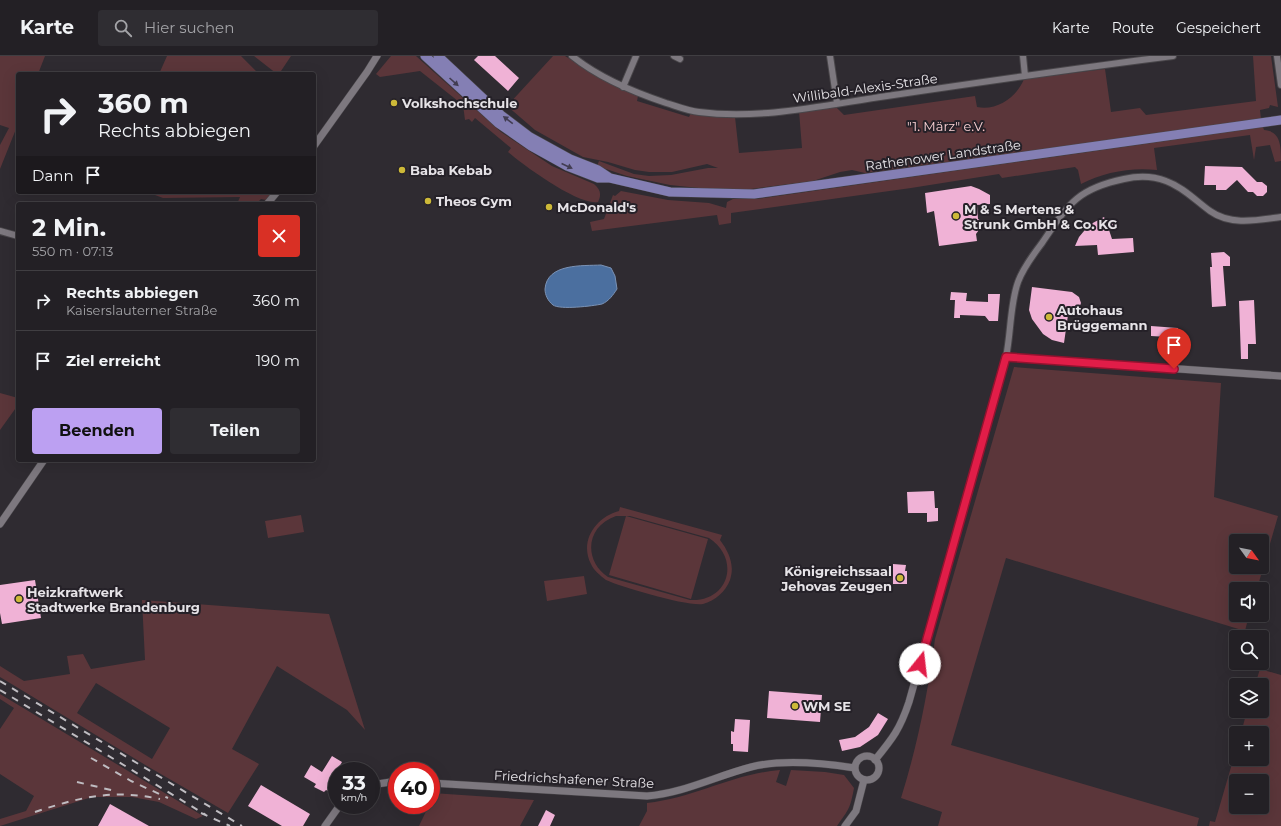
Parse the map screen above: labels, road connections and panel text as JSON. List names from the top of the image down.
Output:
{
  "streets": {
    "main road": ["Rathenower Landstraße"],
    "street": ["Willibald-Alexis-Straße", "Friedrichshafener Straße"]
  },
  "parks": ["\"1. März\" e.V."],
  "places": [
    "Volkshochschule",
    "Baba Kebab",
    "Theos Gym",
    "McDonald's",
    "M & S Mertens & Strunk GmbH & Co. KG",
    "Autohaus Brüggemann",
    "Königreichssaal Jehovas Zeugen",
    "Heizkraftwerk Stadtwerke Brandenburg",
    "WM SE"
  ],
  "north": "bottom right",
  "page": {
    "header": "Karte",
    "search": "Hier suchen",
    "nav": ["Karte", "Route", "Gespeichert"],
    "turn": ["360 m", "Rechts abbiegen"],
    "then": "Dann",
    "heading": ["2 Min.", "550 m · 07:13"],
    "list": [
      {
        "name": "Rechts abbiegen",
        "note": "Kaiserslauterner Straße",
        "value": "360 m"
      },
      {
        "name": "Ziel erreicht",
        "value": "190 m"
      }
    ],
    "buttons": ["Beenden", "Teilen"],
    "map_buttons": ["+", "−"],
    "speed": "33 km/h",
    "limit": "40"
  }
}
